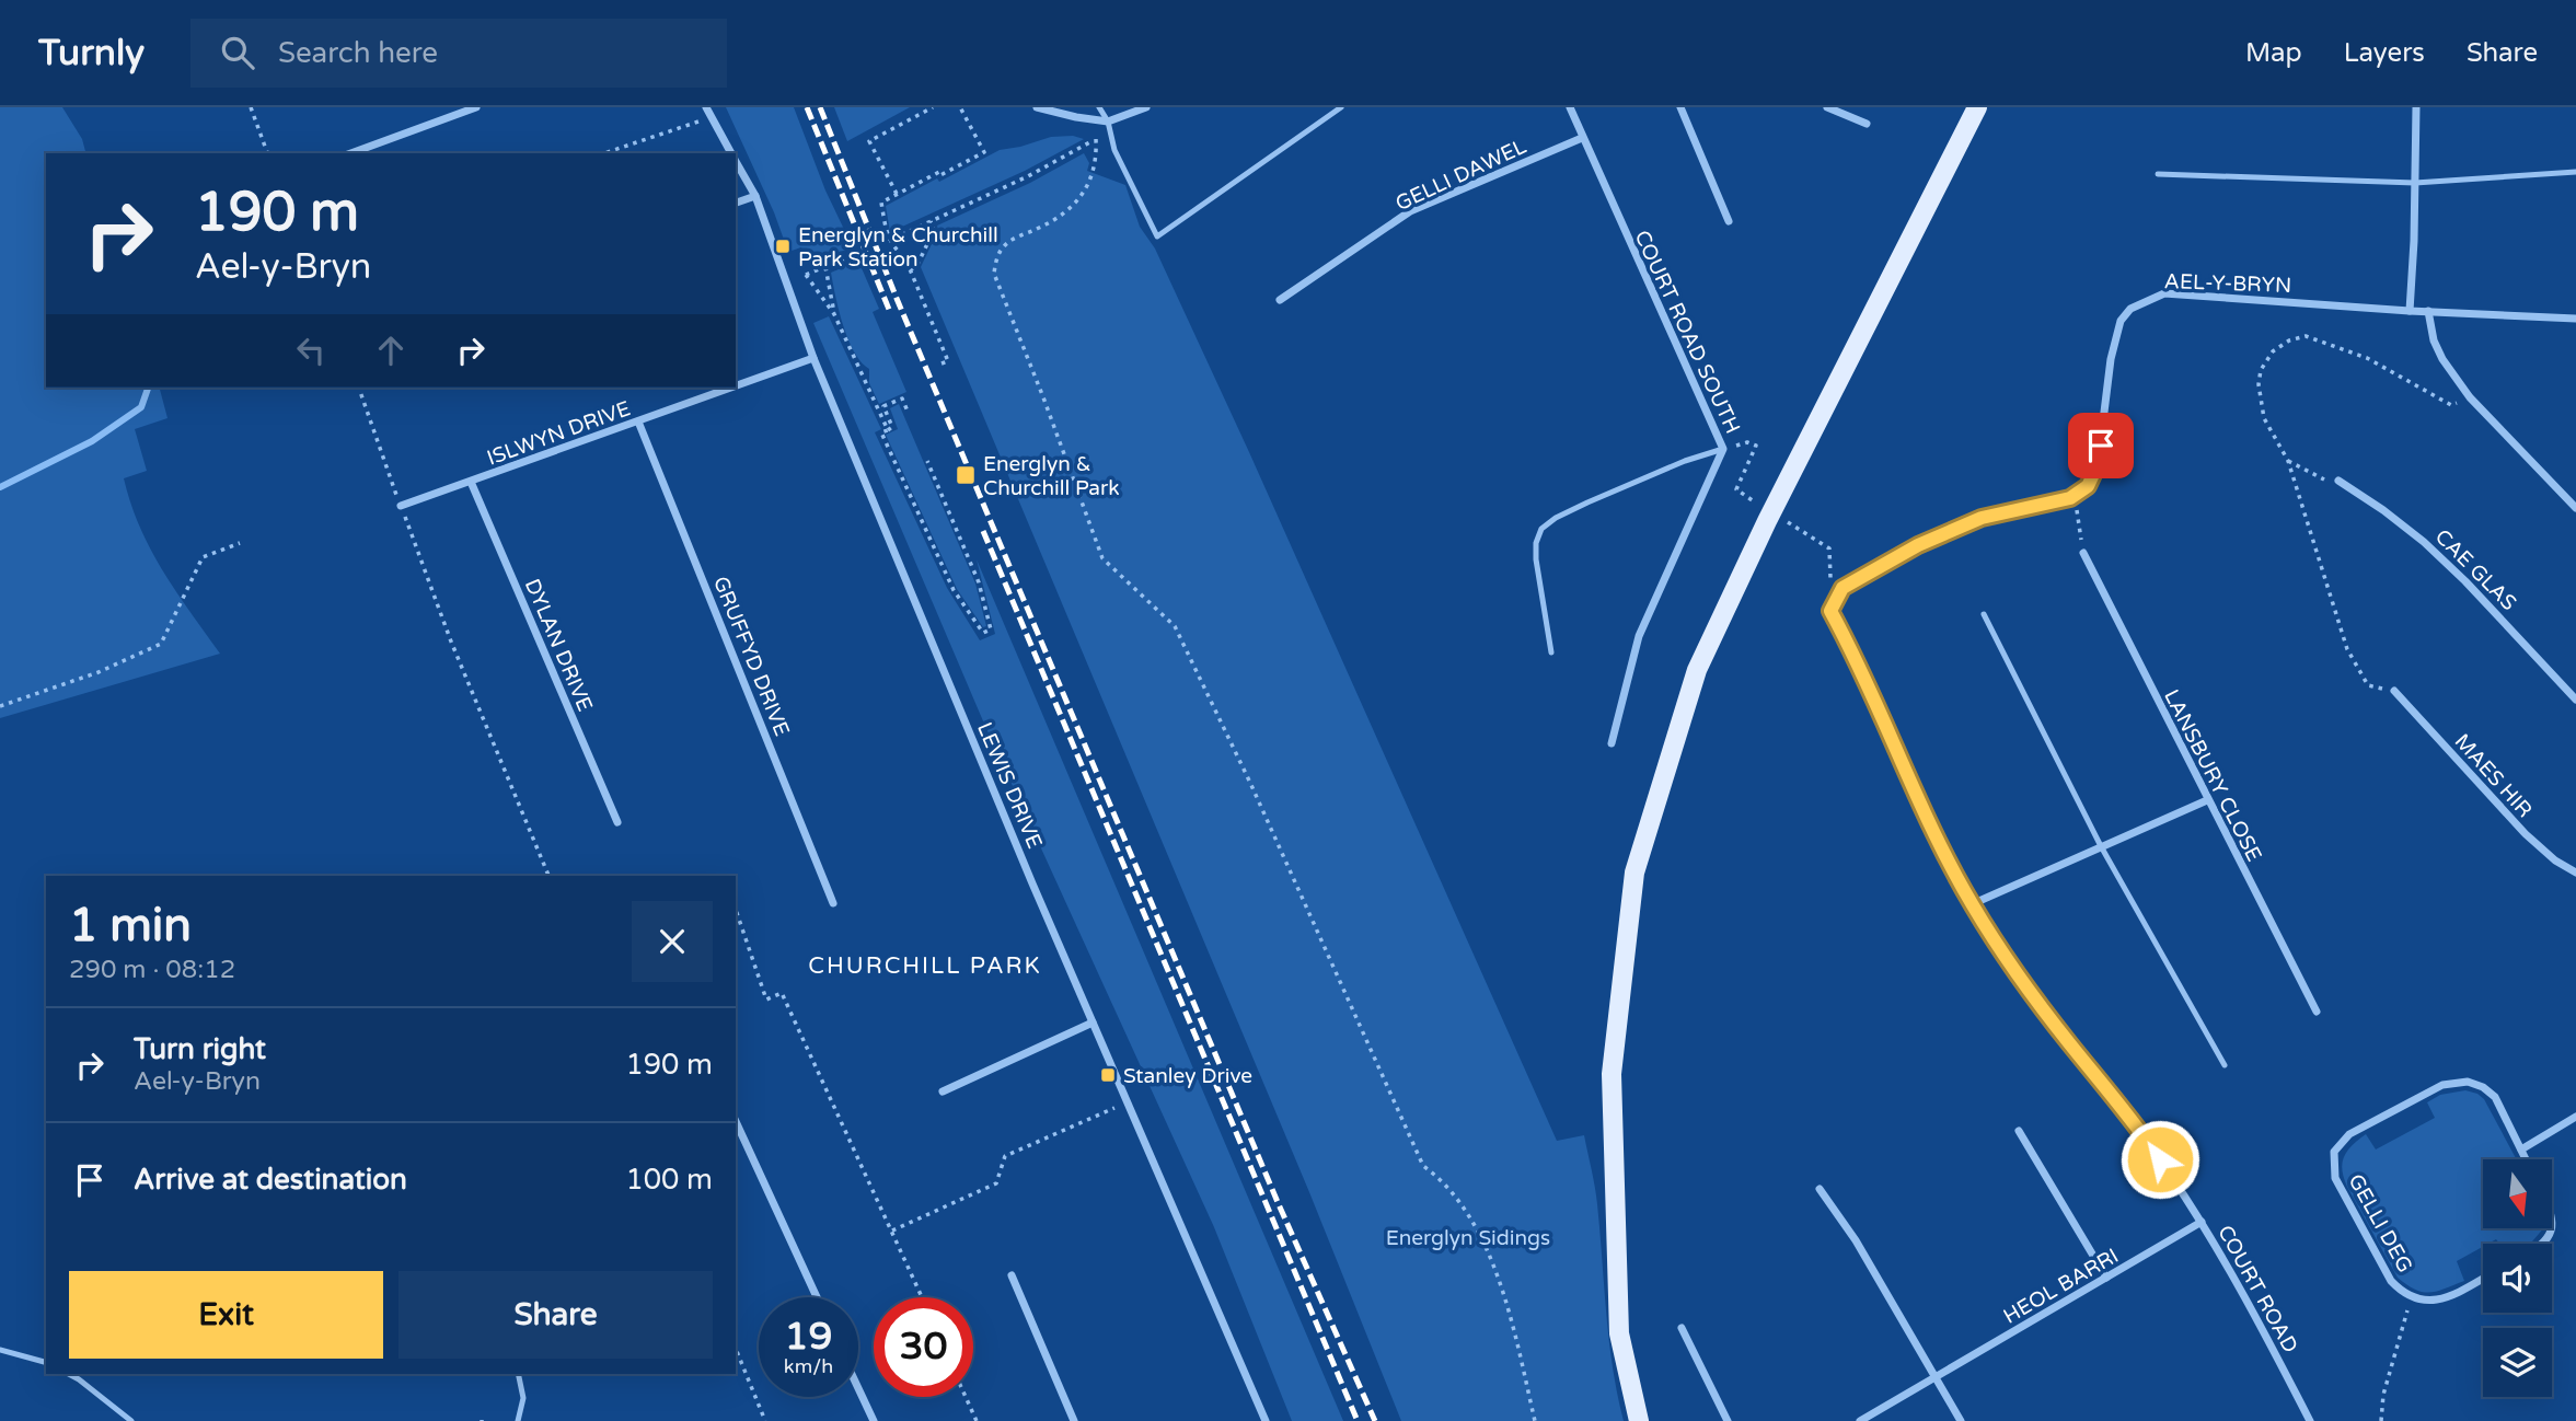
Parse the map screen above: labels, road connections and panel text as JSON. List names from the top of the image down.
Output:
{
  "streets": {
    "street": [
      "GELLI DAWEL",
      "AEL-Y-BRYN",
      "COURT ROAD SOUTH",
      "ISLWYN DRIVE",
      "CAE GLAS",
      "DYLAN DRIVE",
      "GRUFFYD DRIVE",
      "LANSBURY CLOSE",
      "MAES HIR",
      "LEWIS DRIVE",
      "GELLI DEG",
      "HEOL BARRI",
      "COURT ROAD"
    ]
  },
  "crossings": [
    ["GELLI DAWEL", "COURT ROAD SOUTH"],
    ["ISLWYN DRIVE", "DYLAN DRIVE"],
    ["ISLWYN DRIVE", "GRUFFYD DRIVE"],
    ["ISLWYN DRIVE", "LEWIS DRIVE"],
    ["HEOL BARRI", "COURT ROAD"]
  ],
  "districts": ["CHURCHILL PARK"],
  "parks": ["Energlyn Sidings"],
  "places": {
    "transit": ["Energlyn & Churchill Park Station", "Energlyn & Churchill Park", "Stanley Drive"]
  },
  "north": "bottom",
  "page": {
    "header": "Turnly",
    "search": "Search here",
    "nav": ["Map", "Layers", "Share"],
    "turn": ["190 m", "Ael-y-Bryn"],
    "heading": ["1 min", "290 m · 08:12"],
    "list": [
      {
        "name": "Turn right",
        "note": "Ael-y-Bryn",
        "value": "190 m"
      },
      {
        "name": "Arrive at destination",
        "value": "100 m"
      }
    ],
    "buttons": ["Exit", "Share"],
    "speed": "19 km/h",
    "limit": "30"
  }
}
